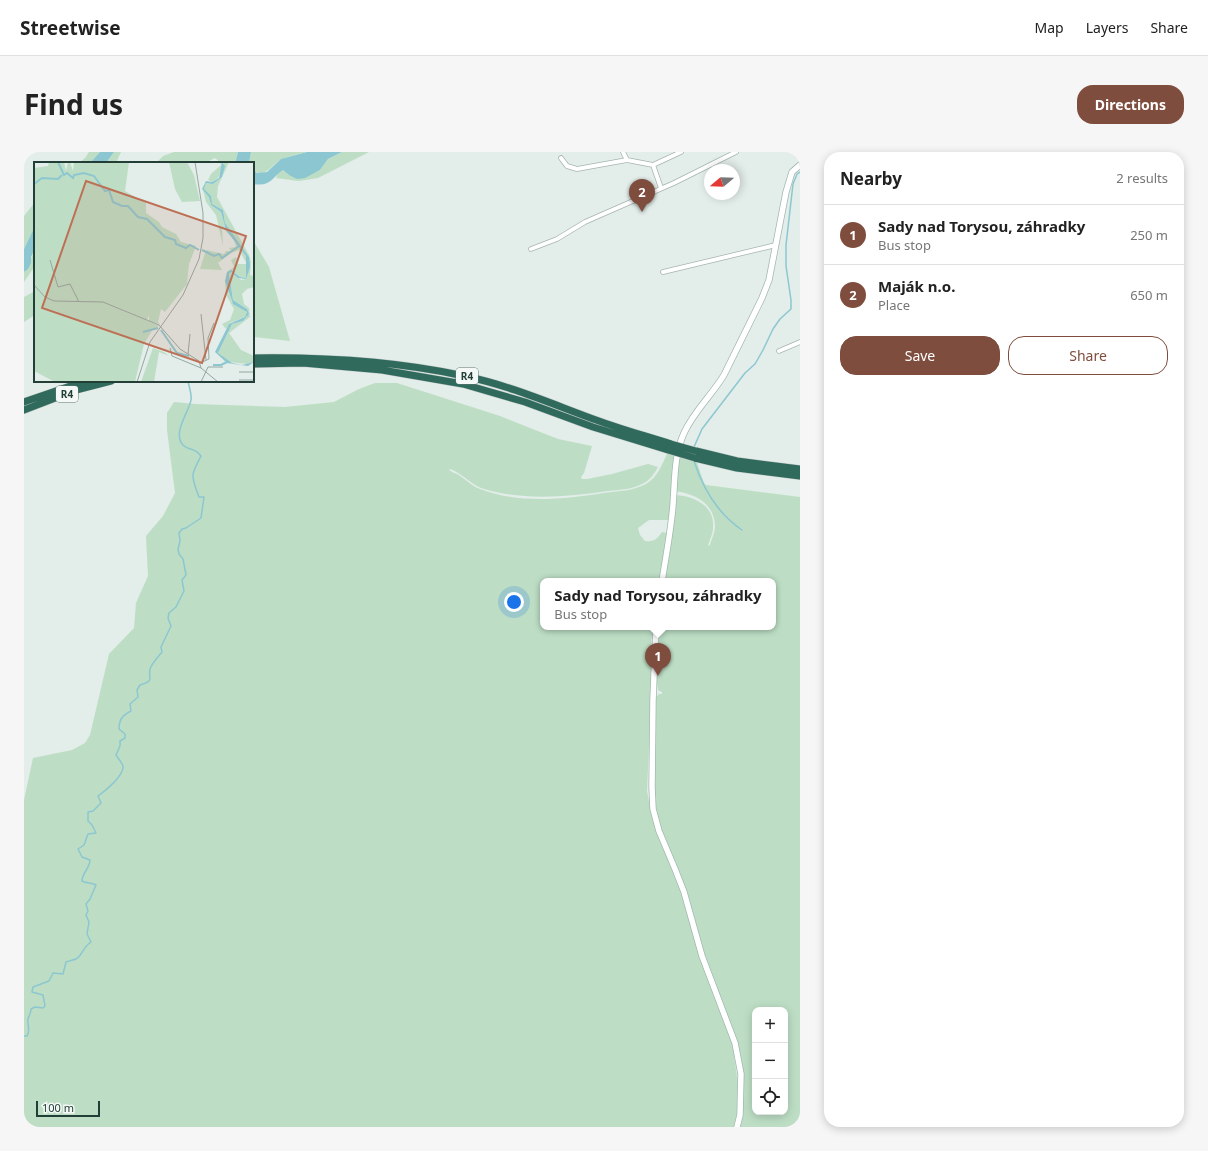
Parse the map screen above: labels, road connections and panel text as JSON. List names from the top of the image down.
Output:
{
  "streets": {
    "highway": ["R4"]
  },
  "scale_bar": "100 m",
  "north": "left",
  "page": {
    "header": "Streetwise",
    "nav": ["Map", "Layers", "Share"],
    "title": "Find us",
    "buttons": [
      "Directions",
      ["Save", "Share"]
    ],
    "heading": ["Nearby", "2 results"],
    "pins": ["2", "1"],
    "list": [
      {
        "mark": "1",
        "name": "Sady nad Torysou, záhradky",
        "note": "Bus stop",
        "value": "250 m"
      },
      {
        "mark": "2",
        "name": "Maják n.o.",
        "note": "Place",
        "value": "650 m"
      }
    ],
    "popup": ["Sady nad Torysou, záhradky", "Bus stop"],
    "map_buttons": ["+", "−"],
    "scale": "100 m"
  }
}
